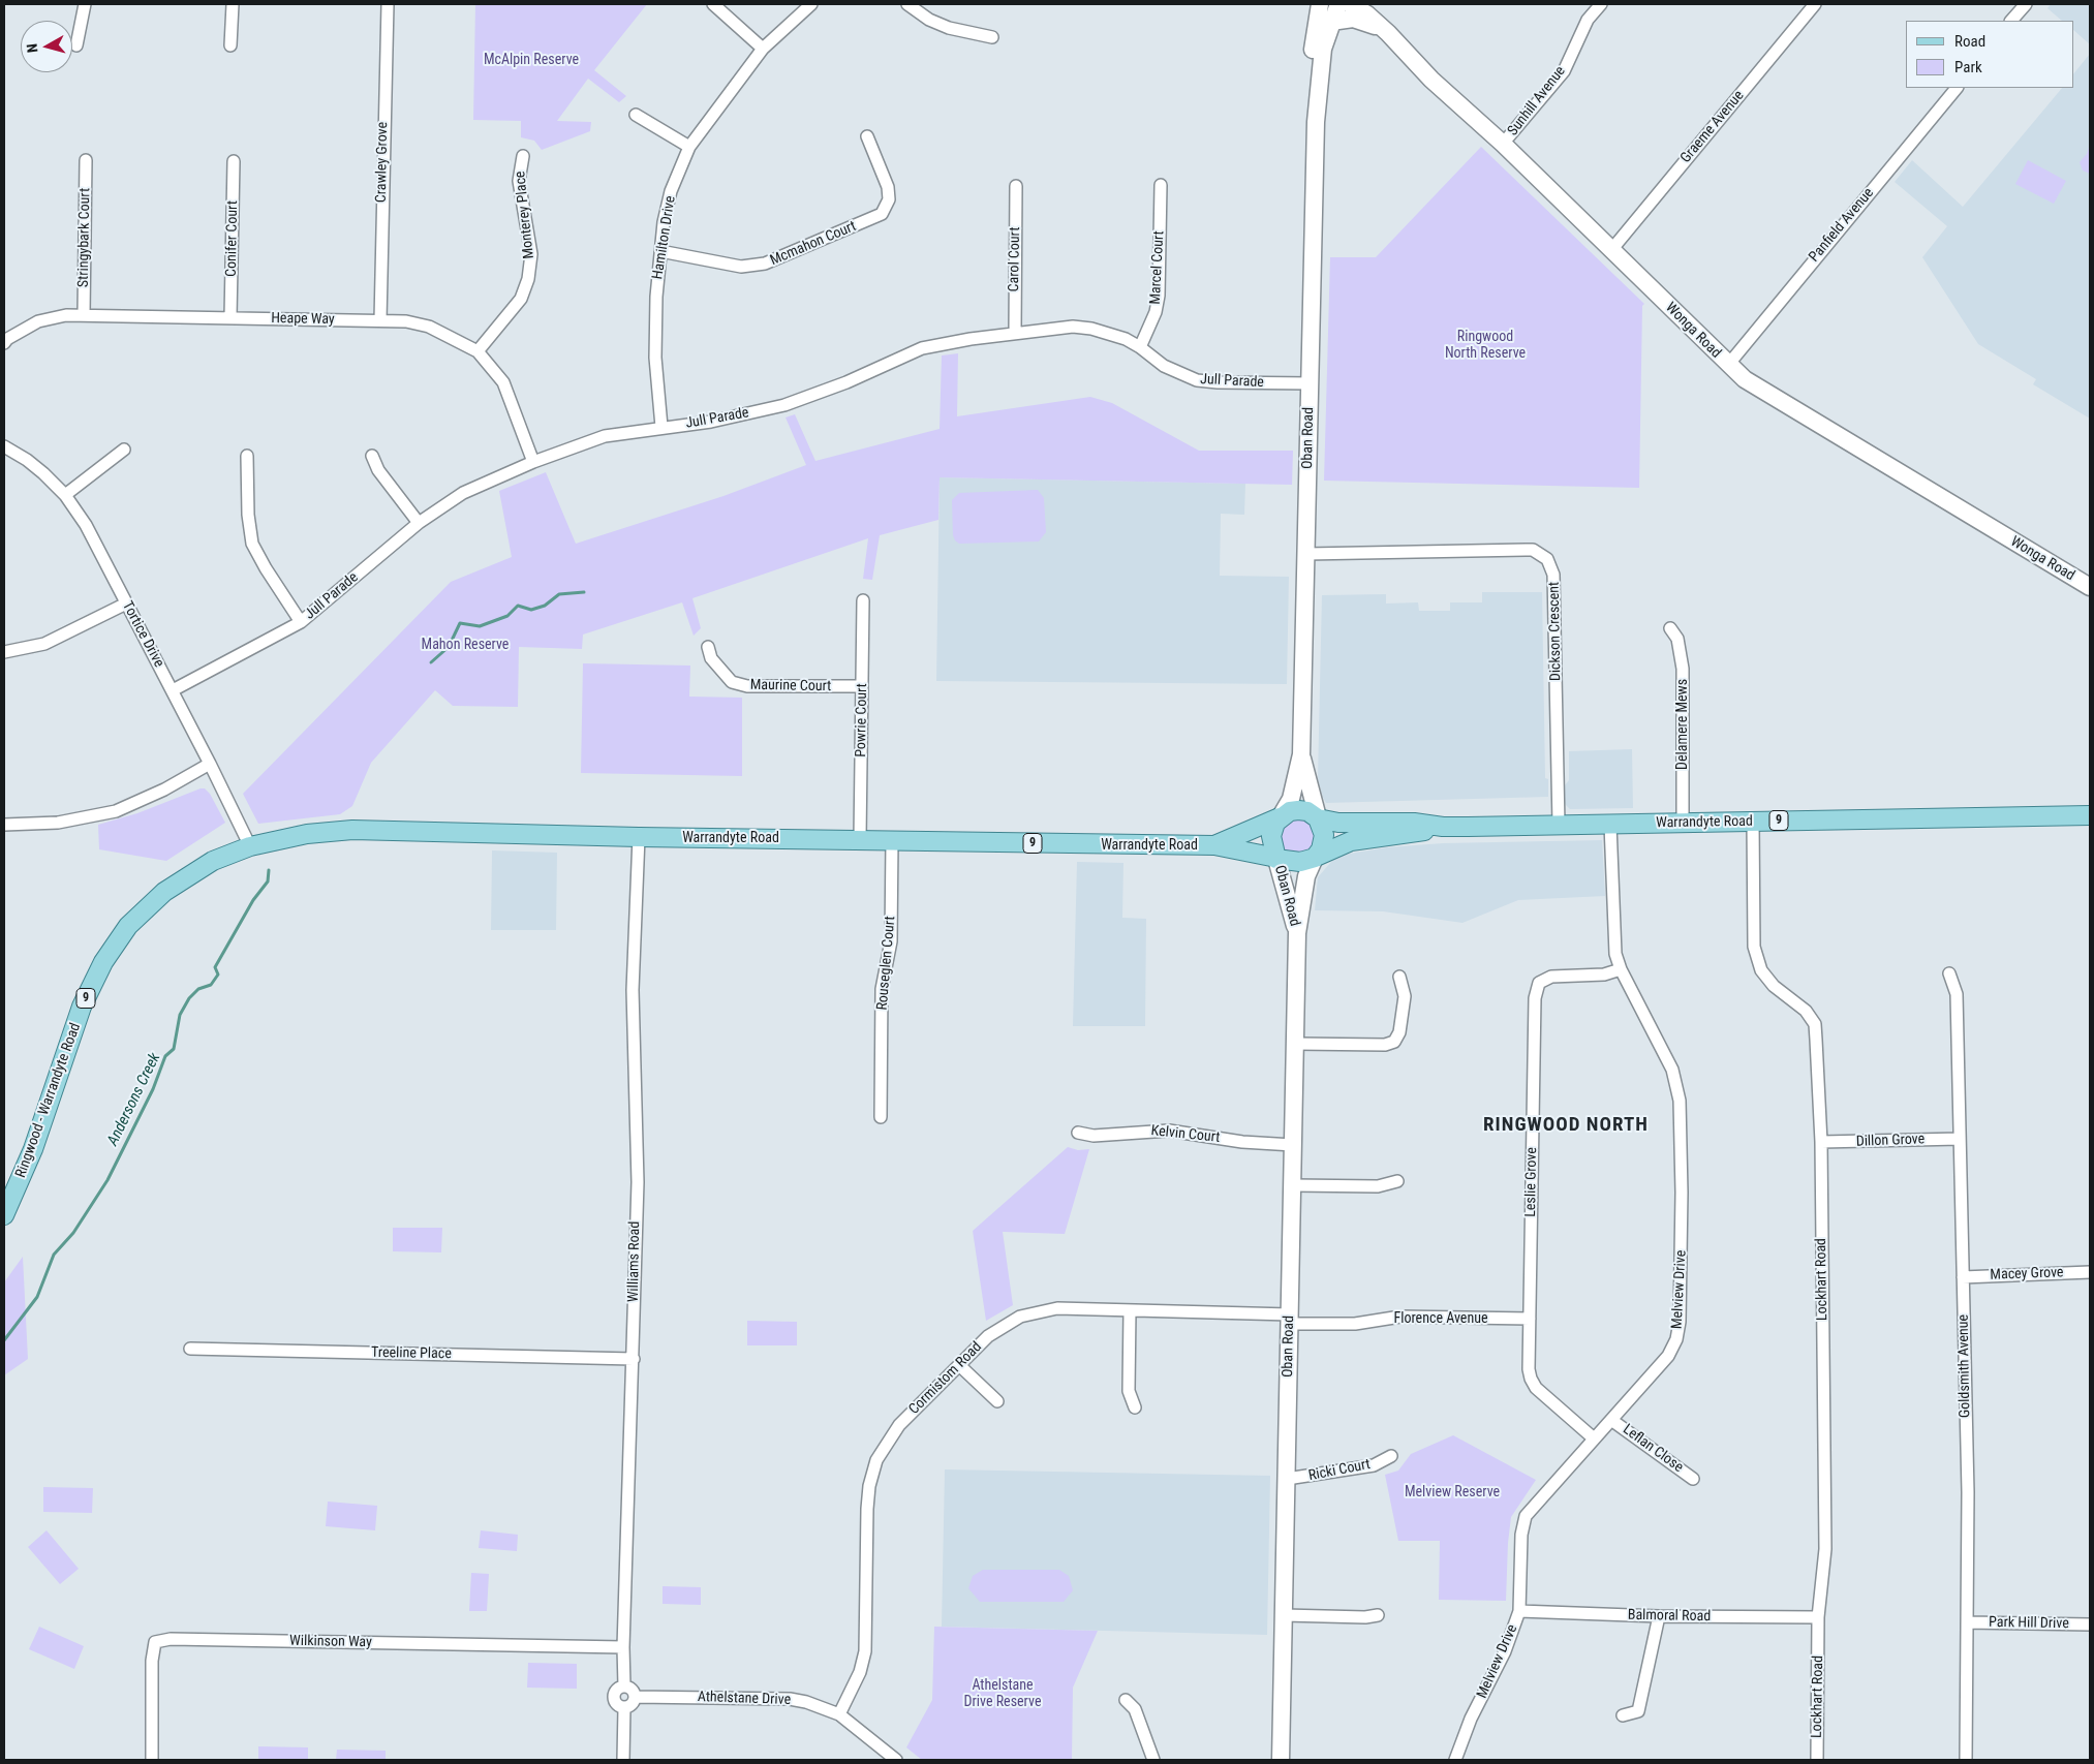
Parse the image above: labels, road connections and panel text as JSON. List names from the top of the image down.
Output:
{
  "streets": {
    "main road": [
      "Wonga Road",
      "Oban Road",
      "9",
      "Warrandyte Road",
      "Ringwood - Warrandyte Road"
    ],
    "street": [
      "Sunhill Avenue",
      "Graeme Avenue",
      "Crawley Grove",
      "Monterey Place",
      "Panfield Avenue",
      "Stringybark Court",
      "Hamilton Drive",
      "Conifer Court",
      "Mcmahon Court",
      "Carol Court",
      "Marcel Court",
      "Heape Way",
      "Jull Parade",
      "Dickson Crescent",
      "Tortice Drive",
      "Maurine Court",
      "Powrie Court",
      "Delamere Mews",
      "Rouseglen Court",
      "Kelvin Court",
      "Dillon Grove",
      "Leslie Grove",
      "Williams Road",
      "Macey Grove",
      "Lockhart Road",
      "Melview Drive",
      "Florence Avenue",
      "Treeline Place",
      "Goldsmith Avenue",
      "Cormistom Road",
      "Leflan Close",
      "Ricki Court",
      "Balmoral Road",
      "Park Hill Drive",
      "Wilkinson Way",
      "Athelstane Drive"
    ]
  },
  "crossings": [
    ["Sunhill Avenue", "Wonga Road"],
    ["Graeme Avenue", "Wonga Road"],
    ["Crawley Grove", "Heape Way"],
    ["Monterey Place", "Heape Way"],
    ["Panfield Avenue", "Wonga Road"],
    ["Stringybark Court", "Heape Way"],
    ["Hamilton Drive", "Mcmahon Court"],
    ["Hamilton Drive", "Jull Parade"],
    ["Conifer Court", "Heape Way"],
    ["Carol Court", "Jull Parade"],
    ["Marcel Court", "Jull Parade"],
    ["Heape Way", "Jull Parade"],
    ["Jull Parade", "Oban Road"],
    ["Jull Parade", "Tortice Drive"],
    ["Oban Road", "Dickson Crescent"],
    ["Oban Road", "9"],
    ["Oban Road", "Warrandyte Road"],
    ["Oban Road", "Kelvin Court"],
    ["Oban Road", "Florence Avenue"],
    ["Oban Road", "Cormistom Road"],
    ["Oban Road", "Ricki Court"],
    ["Dickson Crescent", "Warrandyte Road"],
    ["Tortice Drive", "Warrandyte Road"],
    ["Tortice Drive", "Ringwood - Warrandyte Road"],
    ["Maurine Court", "Powrie Court"],
    ["Powrie Court", "Warrandyte Road"],
    ["Delamere Mews", "Warrandyte Road"],
    ["9", "Warrandyte Road"],
    ["Warrandyte Road", "Rouseglen Court"],
    ["Warrandyte Road", "Ringwood - Warrandyte Road"],
    ["Warrandyte Road", "Williams Road"],
    ["Warrandyte Road", "Lockhart Road"],
    ["Warrandyte Road", "Melview Drive"],
    ["Dillon Grove", "Lockhart Road"],
    ["Dillon Grove", "Goldsmith Avenue"],
    ["Leslie Grove", "Melview Drive"],
    ["Leslie Grove", "Florence Avenue"],
    ["Williams Road", "Treeline Place"],
    ["Williams Road", "Wilkinson Way"],
    ["Williams Road", "Athelstane Drive"],
    ["Macey Grove", "Goldsmith Avenue"],
    ["Lockhart Road", "Balmoral Road"],
    ["Melview Drive", "Leflan Close"],
    ["Melview Drive", "Balmoral Road"],
    ["Florence Avenue", "Cormistom Road"],
    ["Goldsmith Avenue", "Park Hill Drive"],
    ["Cormistom Road", "Athelstane Drive"]
  ],
  "districts": ["RINGWOOD NORTH"],
  "water": ["Andersons Creek"],
  "parks": [
    "McAlpin Reserve",
    "Ringwood North Reserve",
    "Mahon Reserve",
    "Melview Reserve",
    "Athelstane Drive Reserve"
  ],
  "legend": ["Road", "Park"],
  "north": "left"
}
